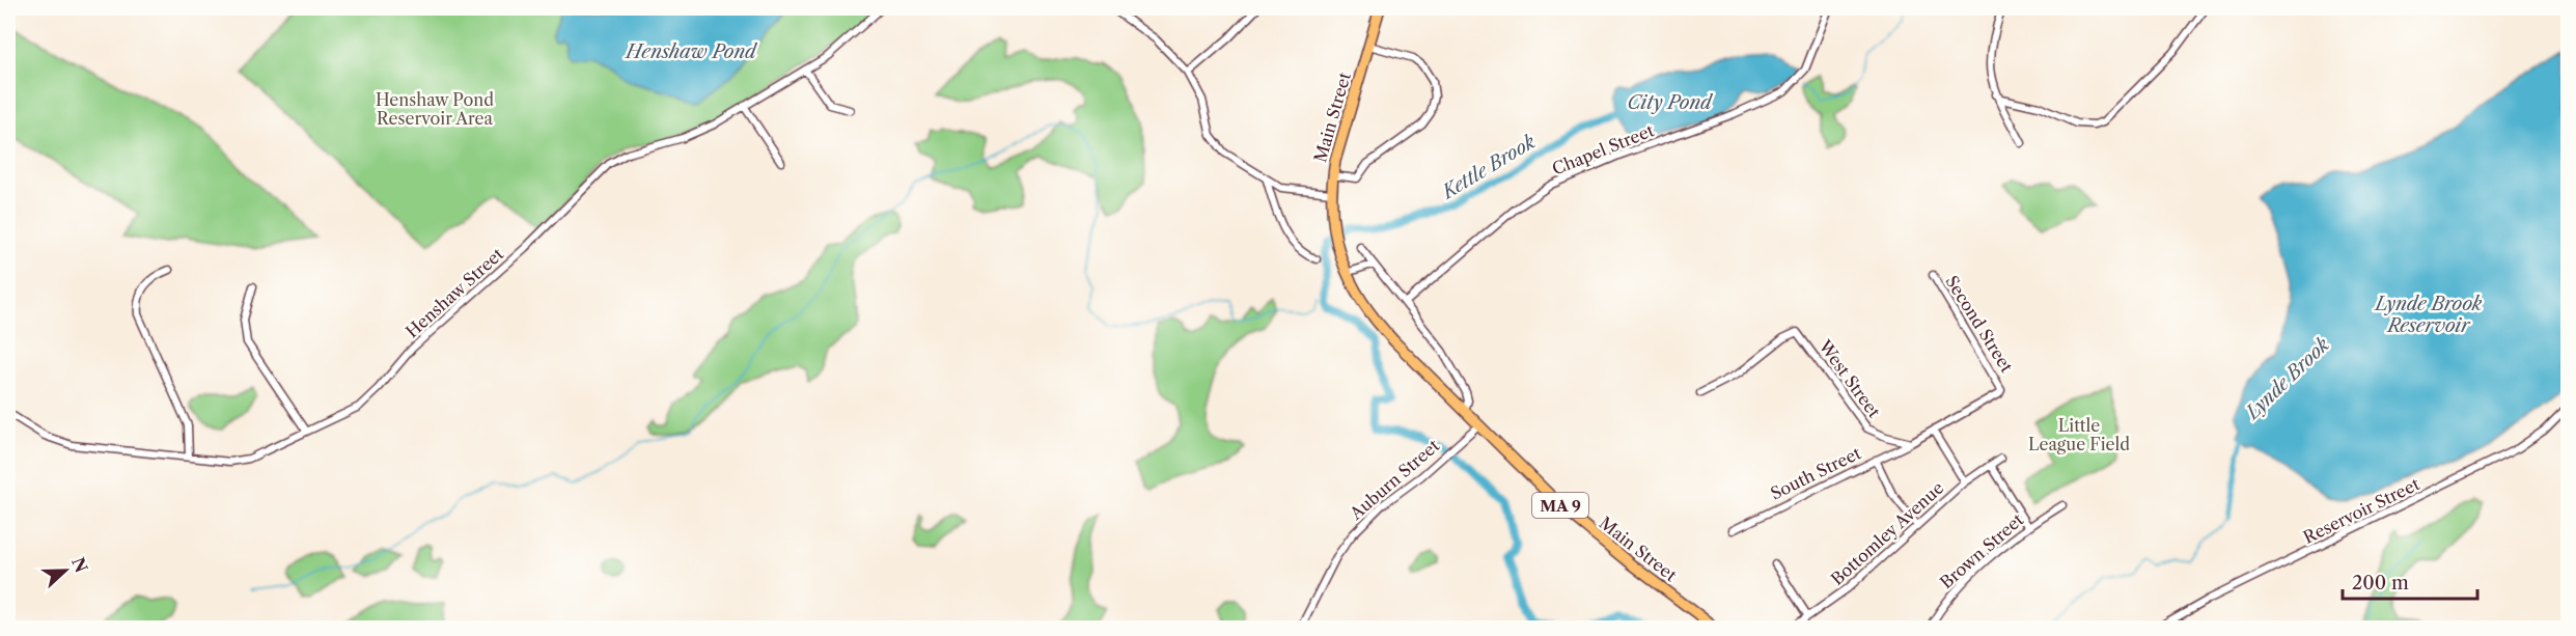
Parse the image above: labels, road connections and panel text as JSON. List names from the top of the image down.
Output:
{
  "streets": {
    "highway": ["Main Street", "MA 9"],
    "street": [
      "Chapel Street",
      "Henshaw Street",
      "Second Street",
      "West Street",
      "South Street",
      "Auburn Street",
      "Reservoir Street",
      "Bottomley Avenue",
      "Brown Street"
    ]
  },
  "crossings": [
    ["Main Street", "Auburn Street"],
    ["West Street", "South Street"]
  ],
  "water": [
    "Henshaw Pond",
    "City Pond",
    "Kettle Brook",
    "Lynde Brook Reservoir",
    "Lynde Brook"
  ],
  "parks": ["Henshaw Pond Reservoir Area", "Little League Field"],
  "scale_bar": "200 m",
  "north": "right"
}
